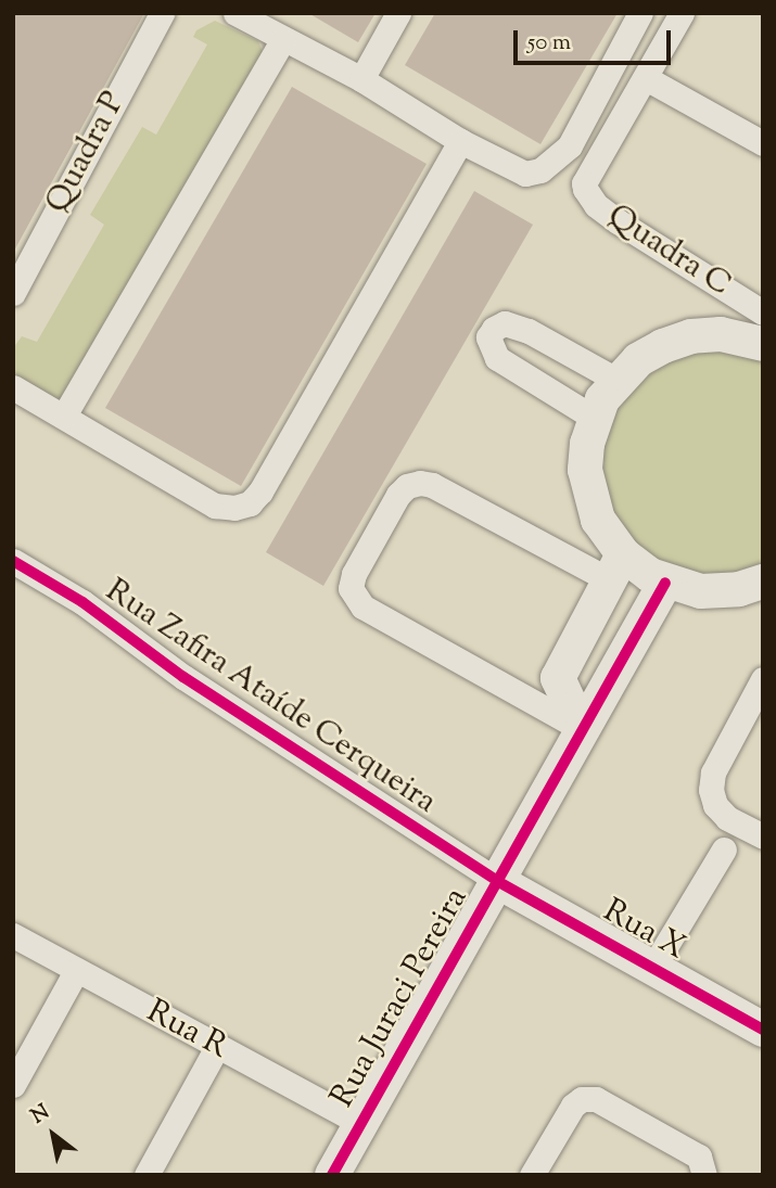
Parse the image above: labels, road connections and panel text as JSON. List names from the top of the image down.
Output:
{
  "streets": {
    "street": [
      "Quadra P",
      "Quadra C",
      "Rua Zafira Ataíde Cerqueira",
      "Rua X",
      "Rua Juraci Pereira",
      "Rua R"
    ]
  },
  "crossings": [
    ["Rua Zafira Ataíde Cerqueira", "Rua X"],
    ["Rua Zafira Ataíde Cerqueira", "Rua Juraci Pereira"],
    ["Rua X", "Rua Juraci Pereira"],
    ["Rua Juraci Pereira", "Rua R"]
  ],
  "scale_bar": "50 m",
  "north": "top left"
}
